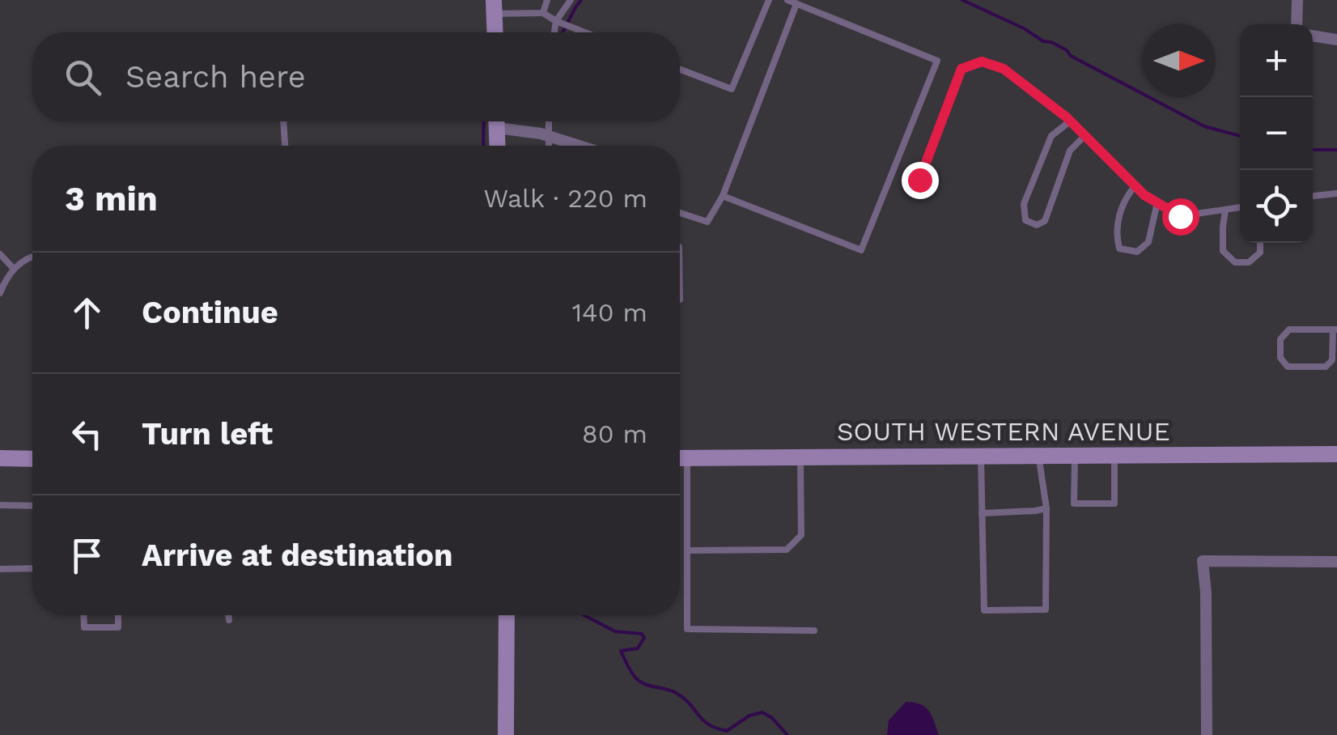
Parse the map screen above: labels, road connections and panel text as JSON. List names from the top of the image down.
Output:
{
  "streets": {
    "main road": ["SOUTH WESTERN AVENUE"]
  },
  "north": "right",
  "page": {
    "map_buttons": ["+", "−"],
    "search": "Search here",
    "heading": ["3 min", "Walk · 220 m"],
    "list": [
      ["Continue", "140 m"],
      ["Turn left", "80 m"],
      "Arrive at destination"
    ]
  }
}
